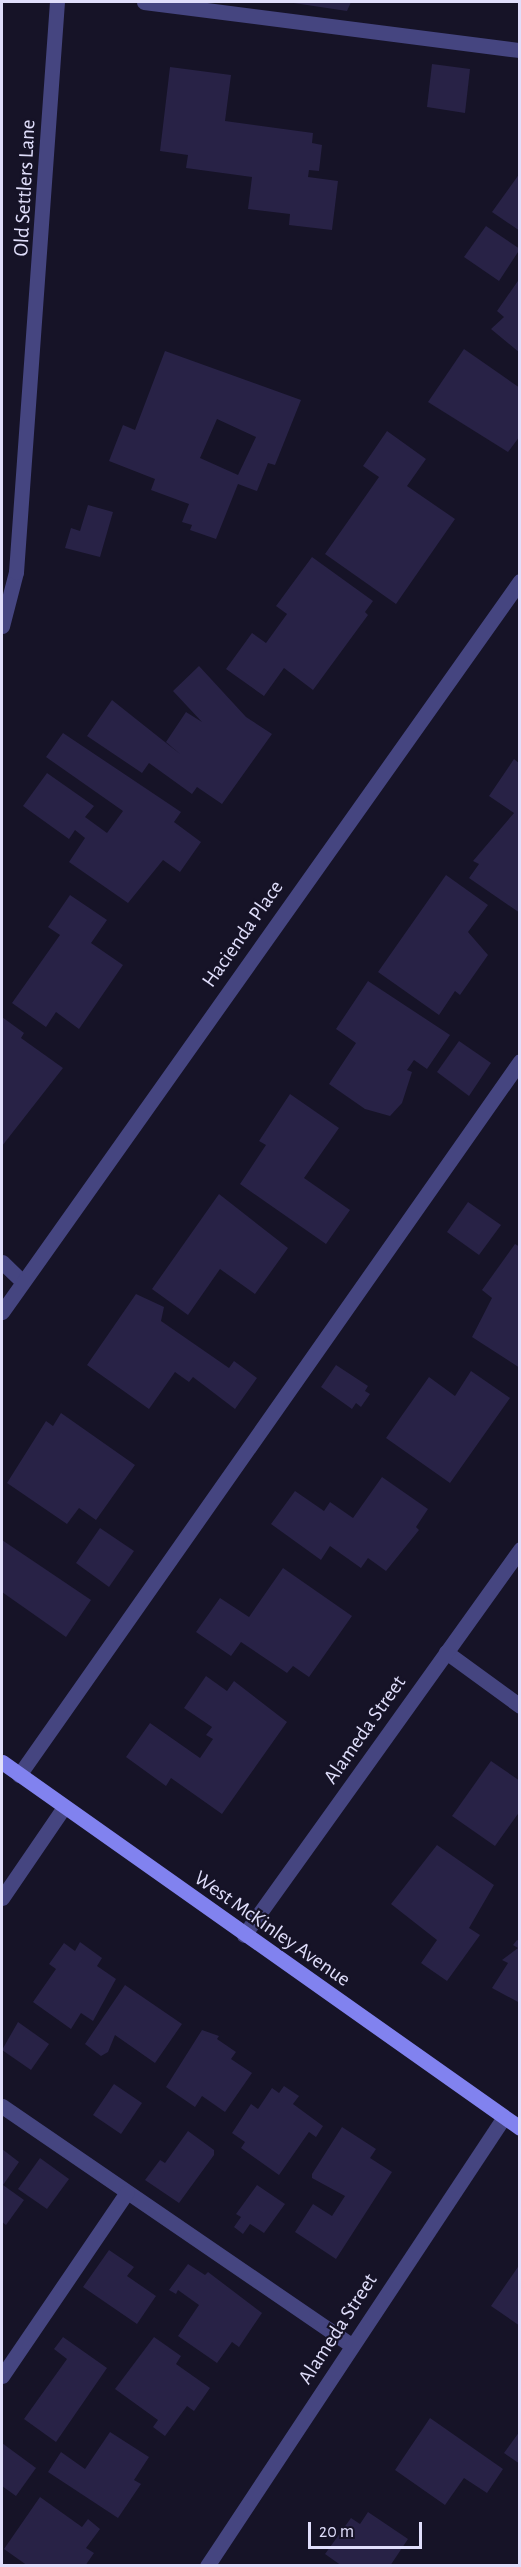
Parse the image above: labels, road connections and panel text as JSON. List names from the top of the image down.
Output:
{
  "streets": {
    "main road": ["West McKinley Avenue"],
    "street": ["Old Settlers Lane", "Hacienda Place", "Alameda Street"]
  },
  "crossings": [
    ["Alameda Street", "West McKinley Avenue"]
  ],
  "scale_bar": "20 m"
}
